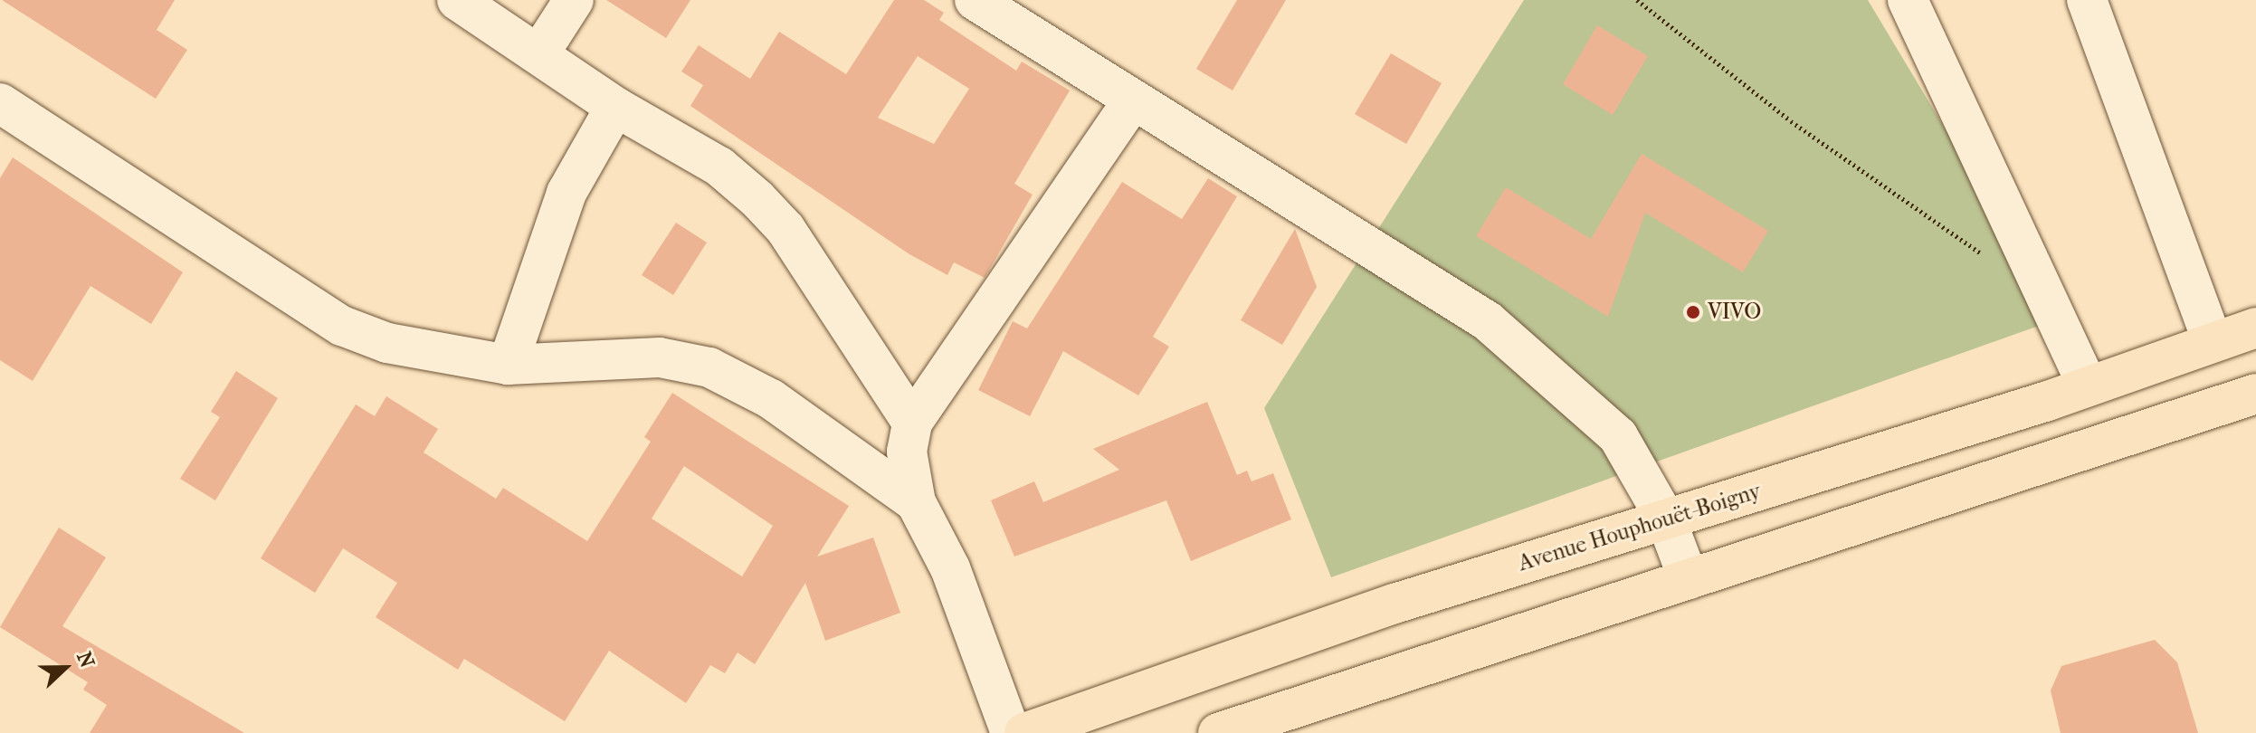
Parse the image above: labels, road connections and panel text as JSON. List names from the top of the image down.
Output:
{
  "streets": {
    "highway": ["Avenue Houphouët-Boigny"]
  },
  "places": ["VIVO"],
  "north": "right"
}
